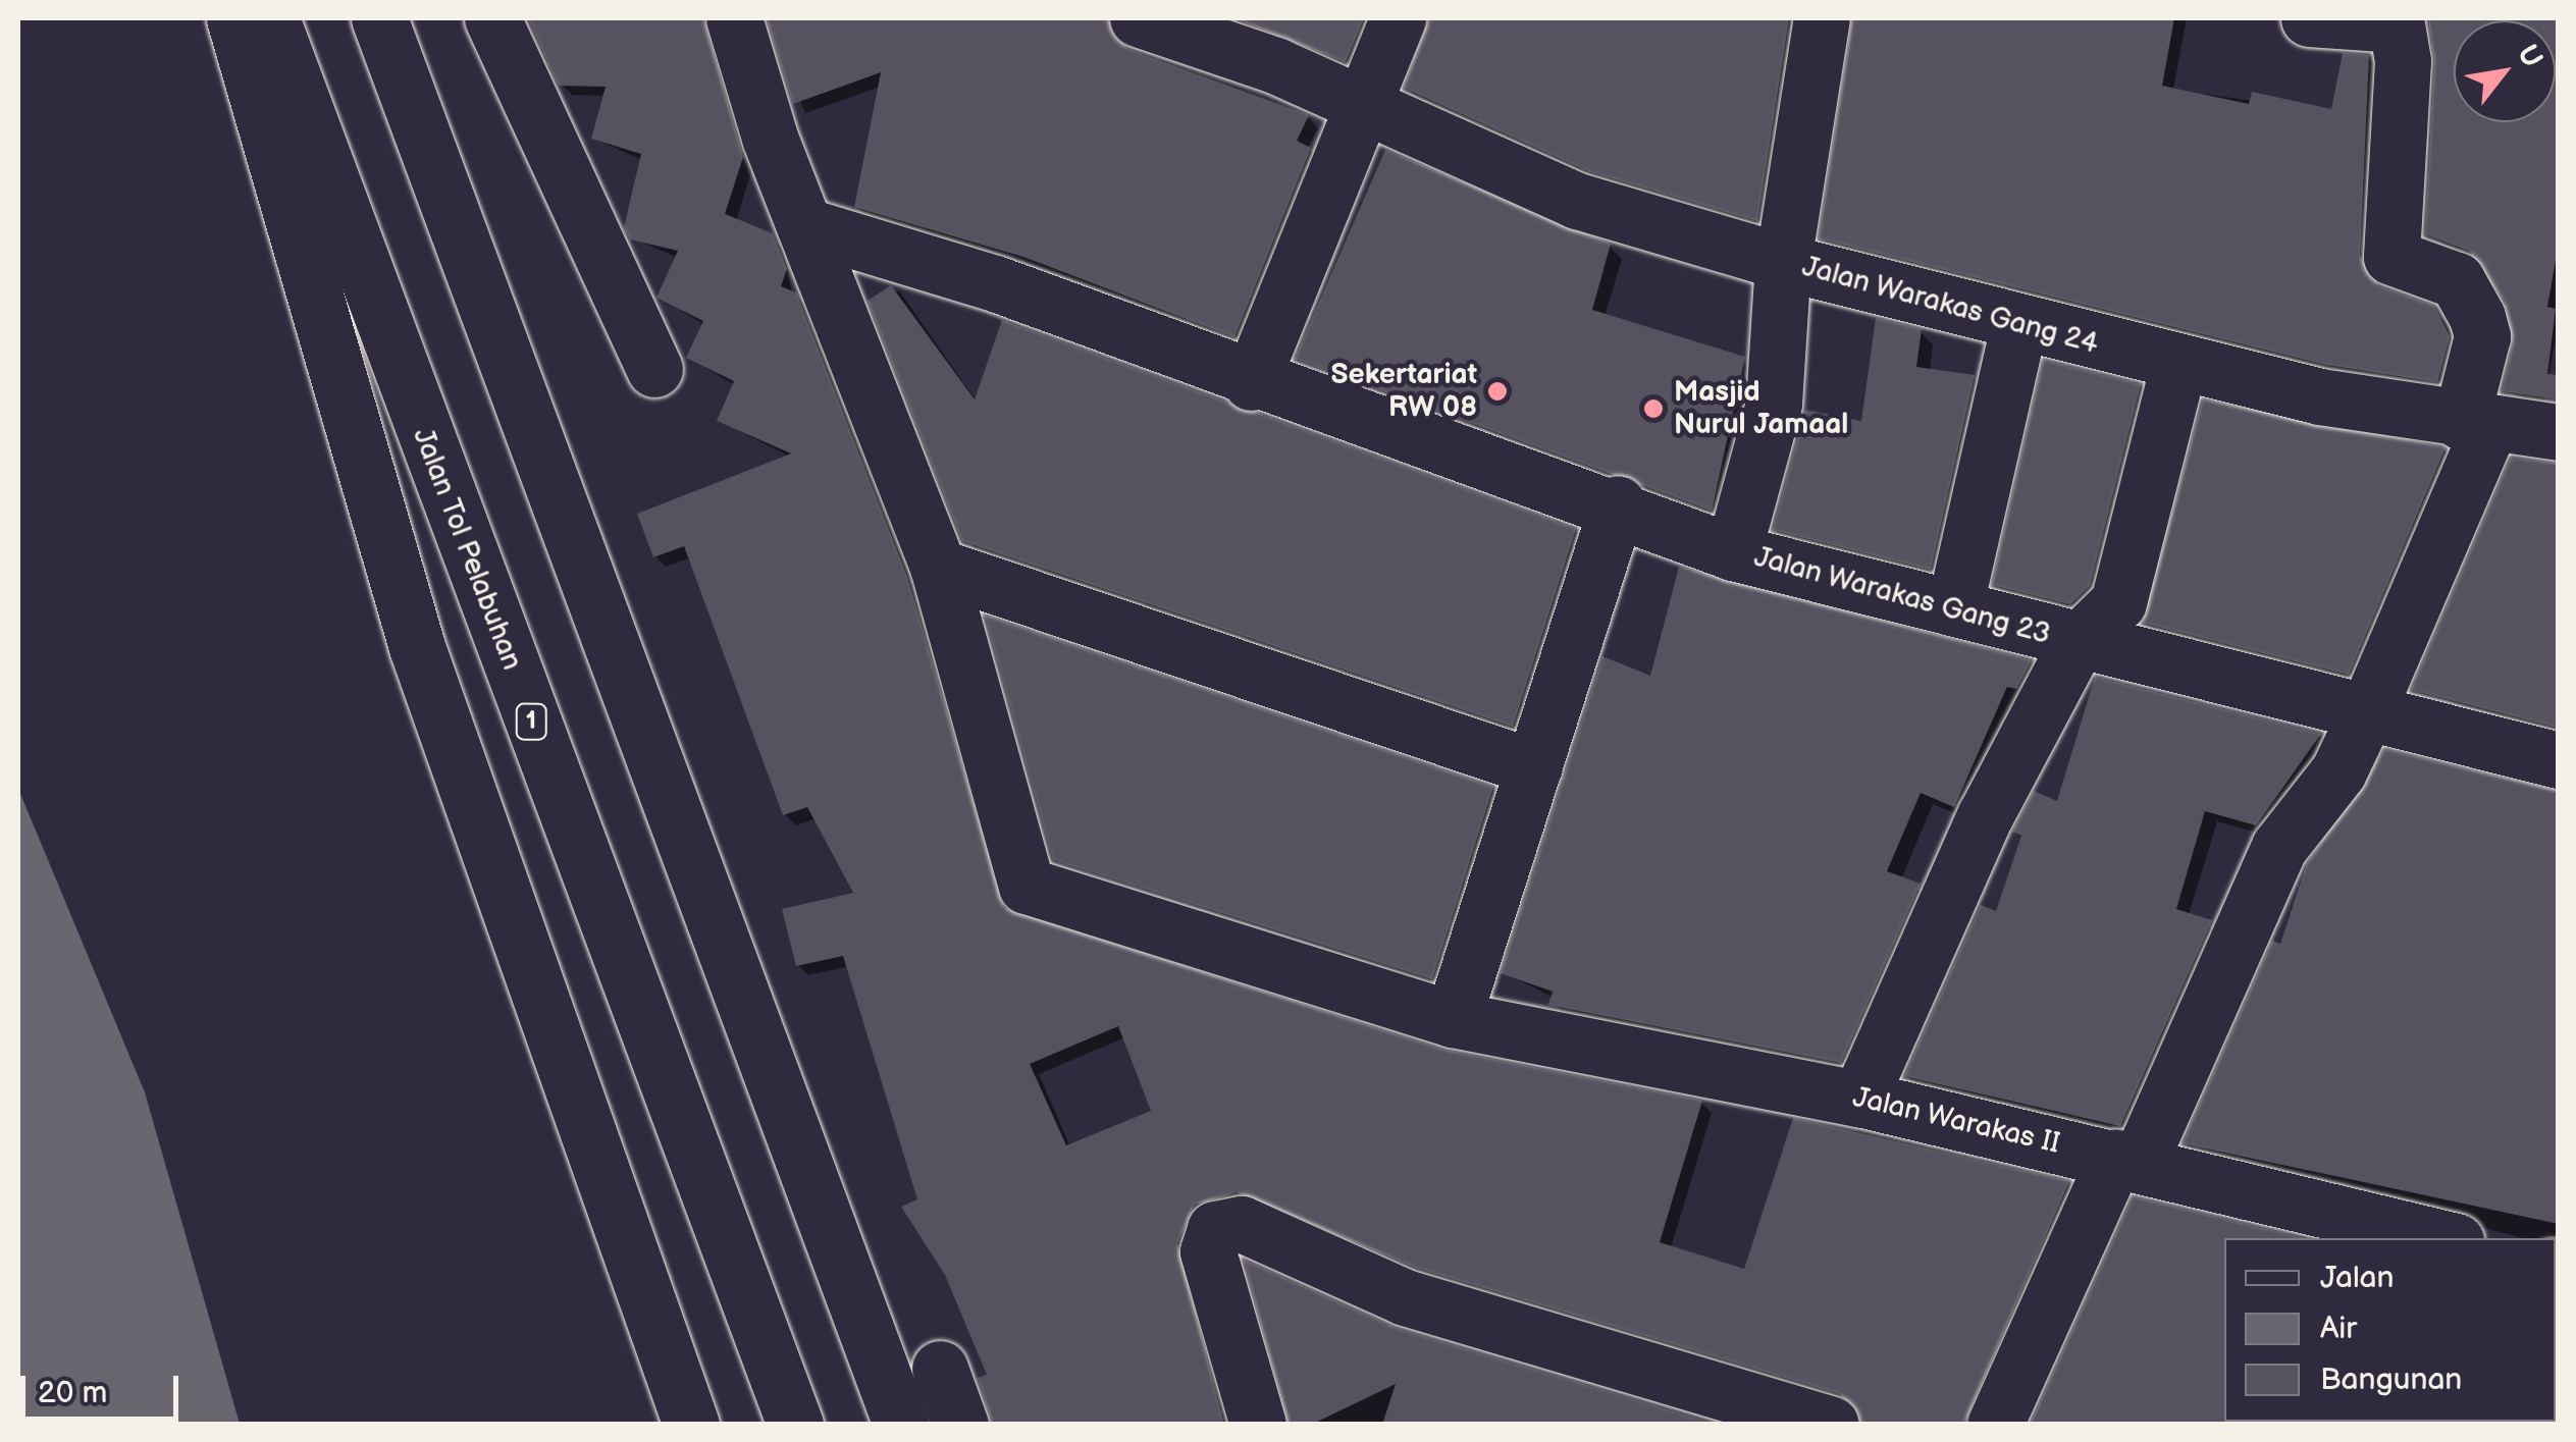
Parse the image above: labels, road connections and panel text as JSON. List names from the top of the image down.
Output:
{
  "streets": {
    "main road": [
      "Jalan Warakas Gang 24",
      "Jalan Tol Pelabuhan",
      "Jalan Warakas Gang 23",
      "1",
      "Jalan Warakas II"
    ]
  },
  "crossings": [
    ["Jalan Warakas Gang 23", "Jalan Warakas II"]
  ],
  "places": ["Sekertariat RW 08", "Masjid Nurul Jamaal"],
  "legend": ["Jalan", "Air", "Bangunan"],
  "scale_bar": "20 m",
  "north": "top right"
}
